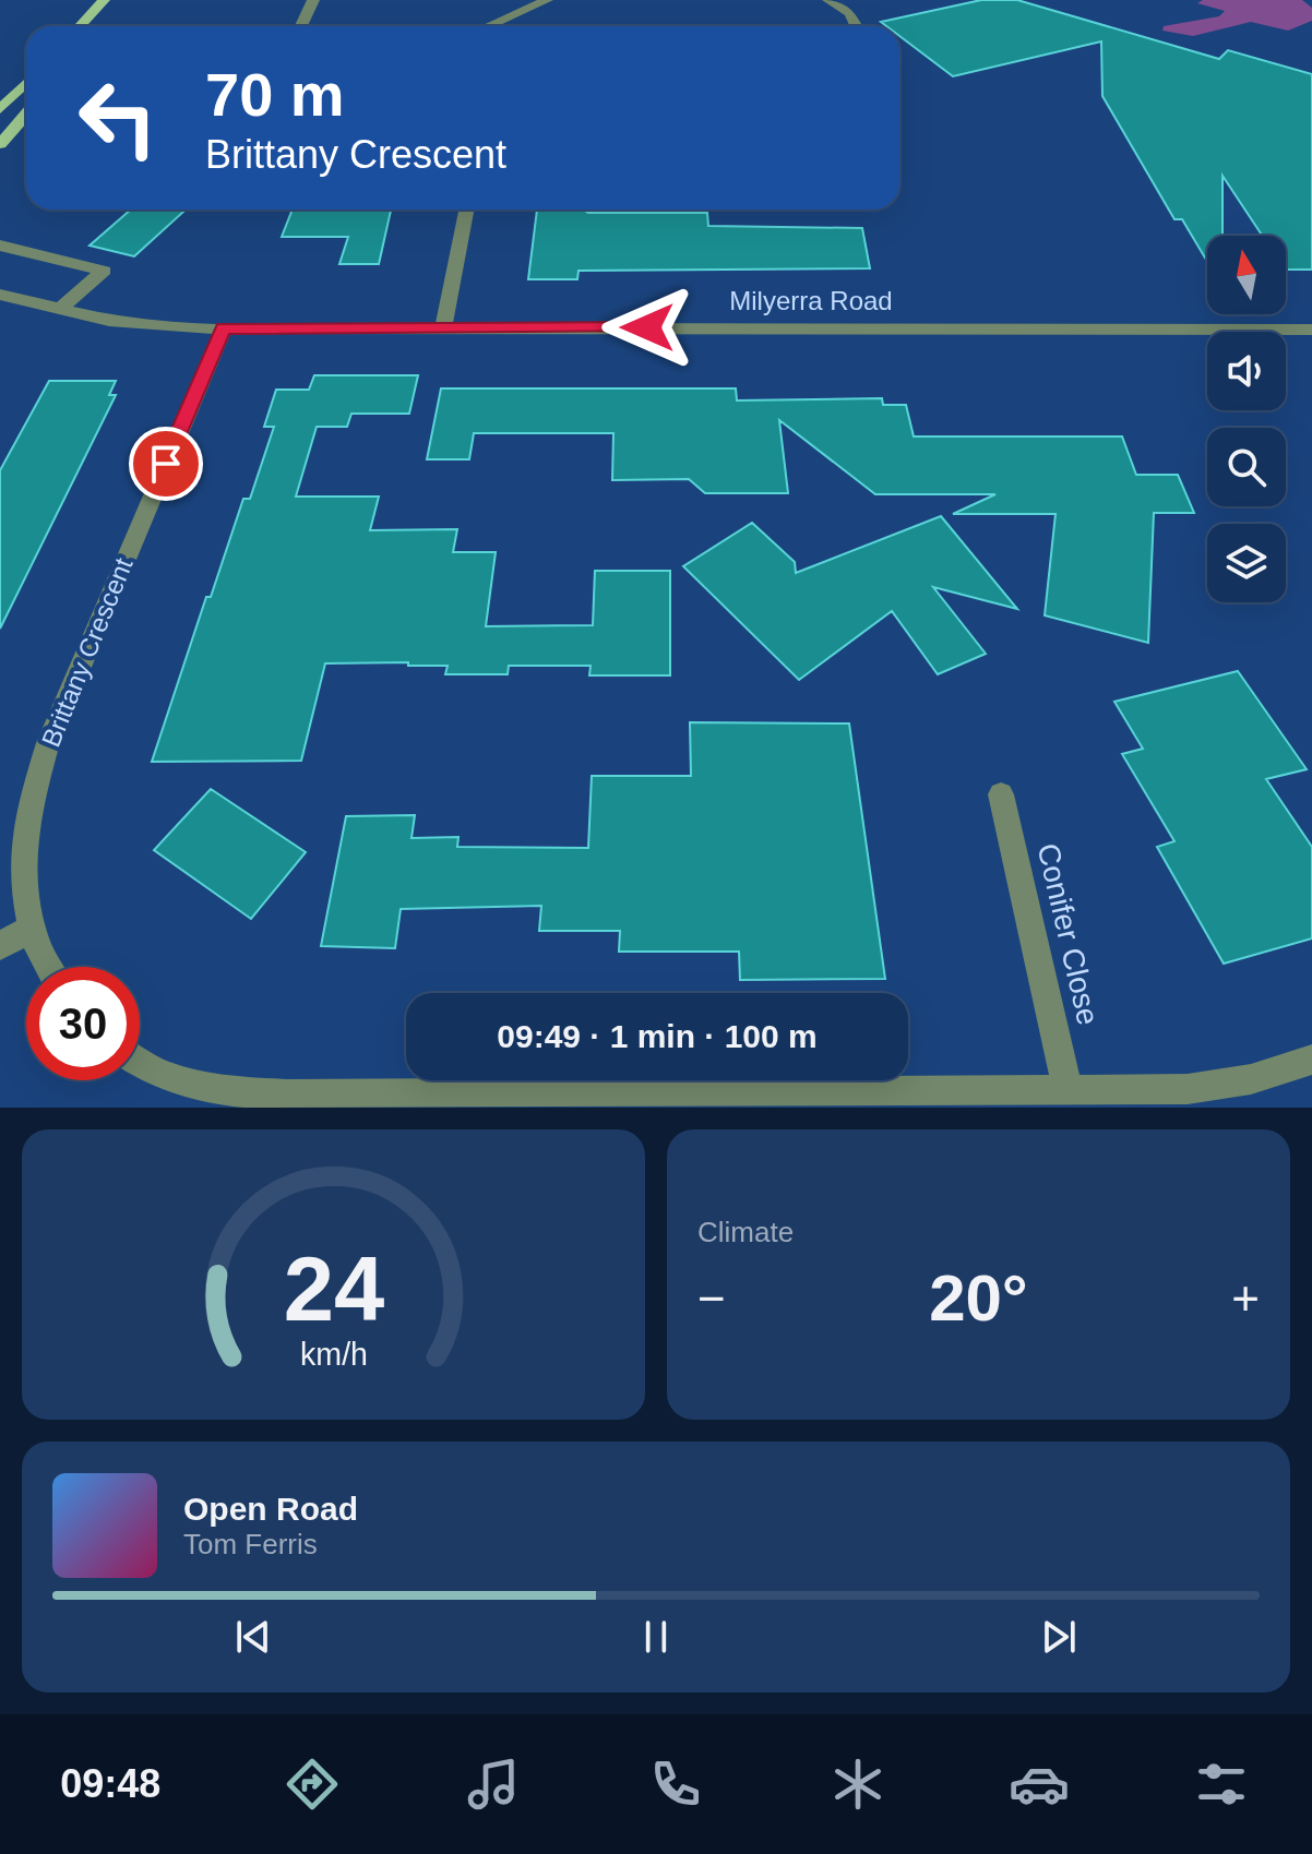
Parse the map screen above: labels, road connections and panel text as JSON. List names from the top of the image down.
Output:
{
  "streets": {
    "street": ["Milyerra Road", "Brittany Crescent", "Conifer Close"]
  },
  "crossings": [
    ["Milyerra Road", "Brittany Crescent"]
  ],
  "north": "top",
  "page": {
    "turn": ["70 m", "Brittany Crescent"],
    "limit": "30",
    "trip": "09:49 · 1 min · 100 m",
    "tile": "Climate",
    "heat": ["−", "20°", "+"],
    "song": ["Open Road", "Tom Ferris"],
    "tabs": "09:48",
    "gauge": ["24", "km/h"]
  }
}
